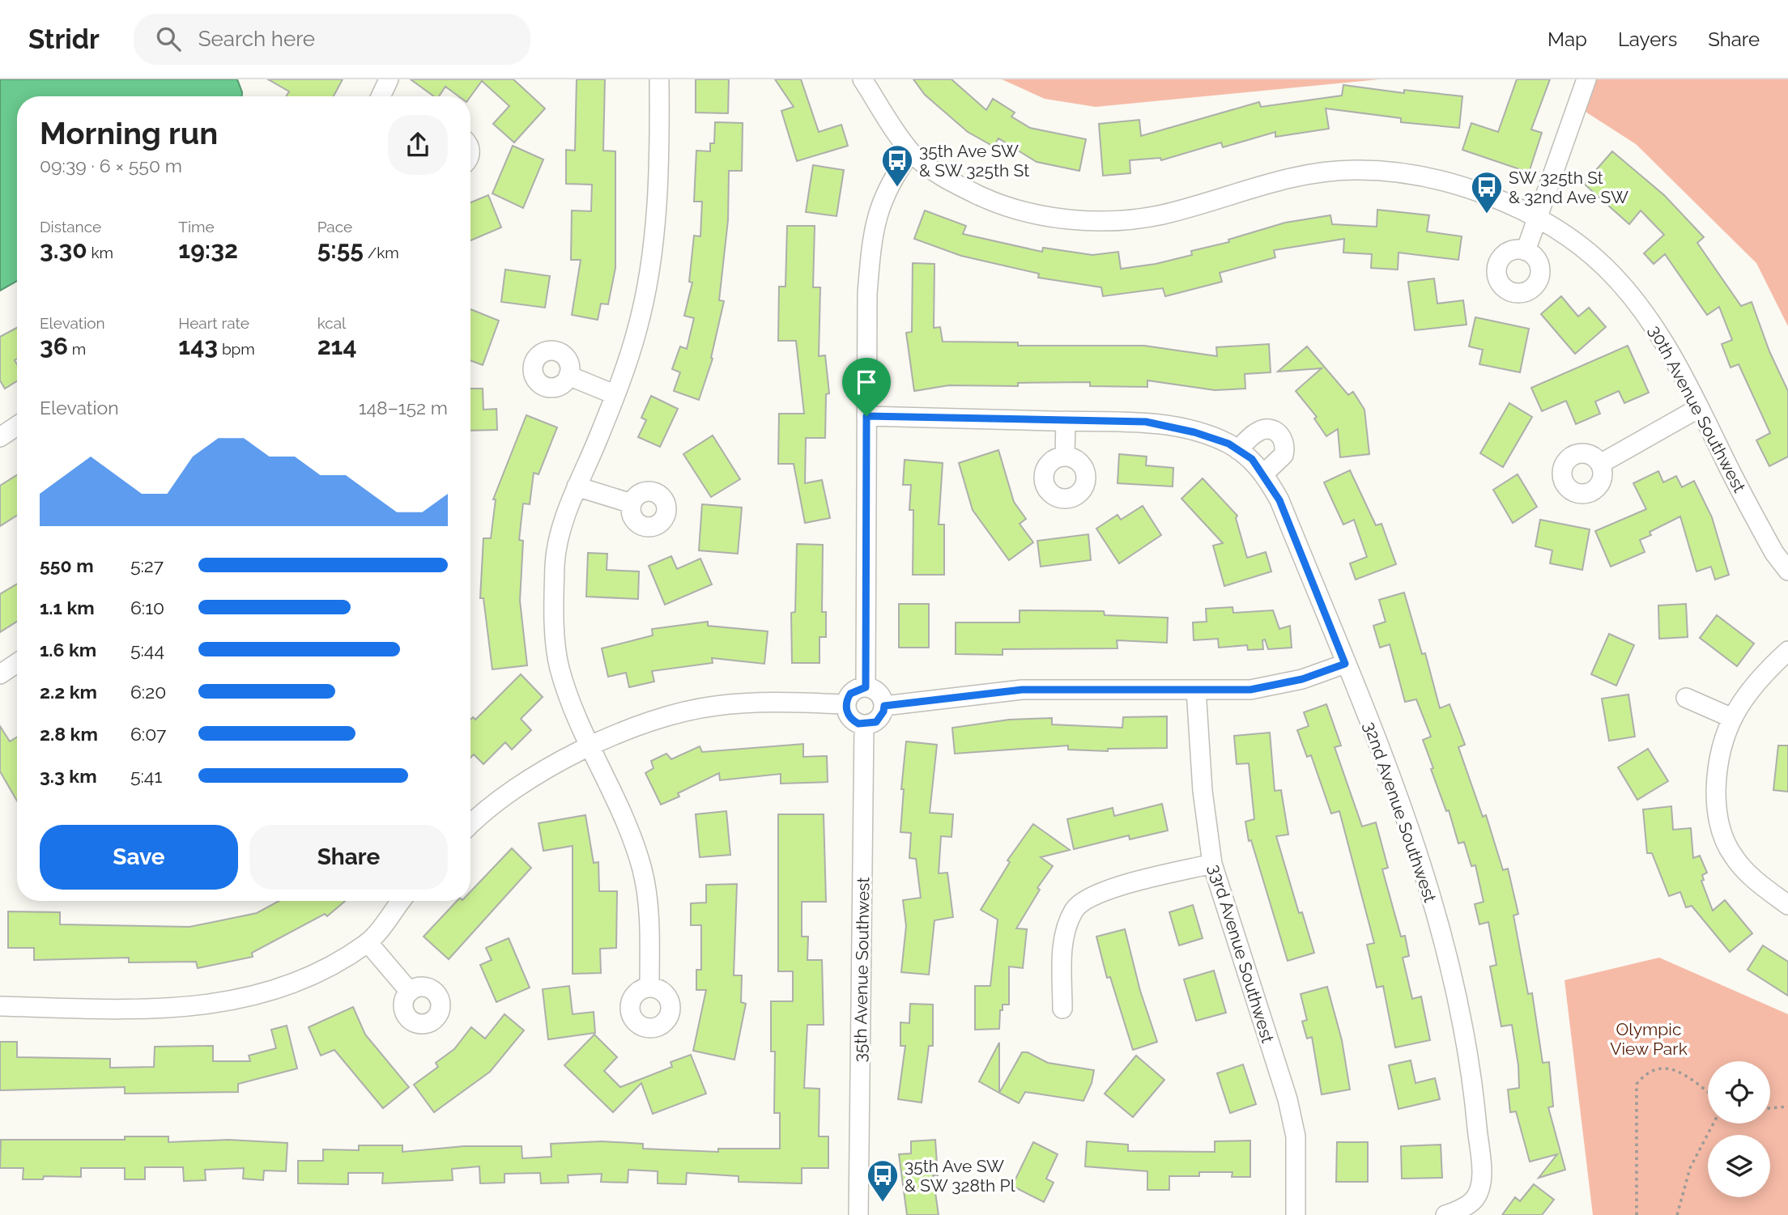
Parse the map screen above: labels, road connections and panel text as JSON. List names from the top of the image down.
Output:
{
  "streets": {
    "street": [
      "30th Avenue Southwest",
      "32nd Avenue Southwest",
      "33rd Avenue Southwest",
      "35th Avenue Southwest"
    ]
  },
  "parks": ["Olympic View Park"],
  "places": {
    "bus stop": ["35th Ave SW & SW 325th St", "SW 325th St & 32nd Ave SW", "35th Ave SW & SW 328th Pl"]
  },
  "page": {
    "header": "Stridr",
    "search": "Search here",
    "nav": ["Map", "Layers", "Share"],
    "heading": ["Morning run", "09:39 · 6 × 550 m"],
    "stats": [
      ["Distance", "3.30 km"],
      ["Time", "19:32"],
      ["Pace", "5:55 /km"],
      ["Elevation", "36 m"],
      ["Heart rate", "143 bpm"],
      ["kcal", "214"]
    ],
    "chart": ["Elevation", "148–152 m"],
    "list": [
      {
        "name": "550 m",
        "note": "5:27"
      },
      {
        "name": "1.1 km",
        "note": "6:10"
      },
      {
        "name": "1.6 km",
        "note": "5:44"
      },
      {
        "name": "2.2 km",
        "note": "6:20"
      },
      {
        "name": "2.8 km",
        "note": "6:07"
      },
      {
        "name": "3.3 km",
        "note": "5:41"
      }
    ],
    "buttons": ["Save", "Share"]
  }
}
